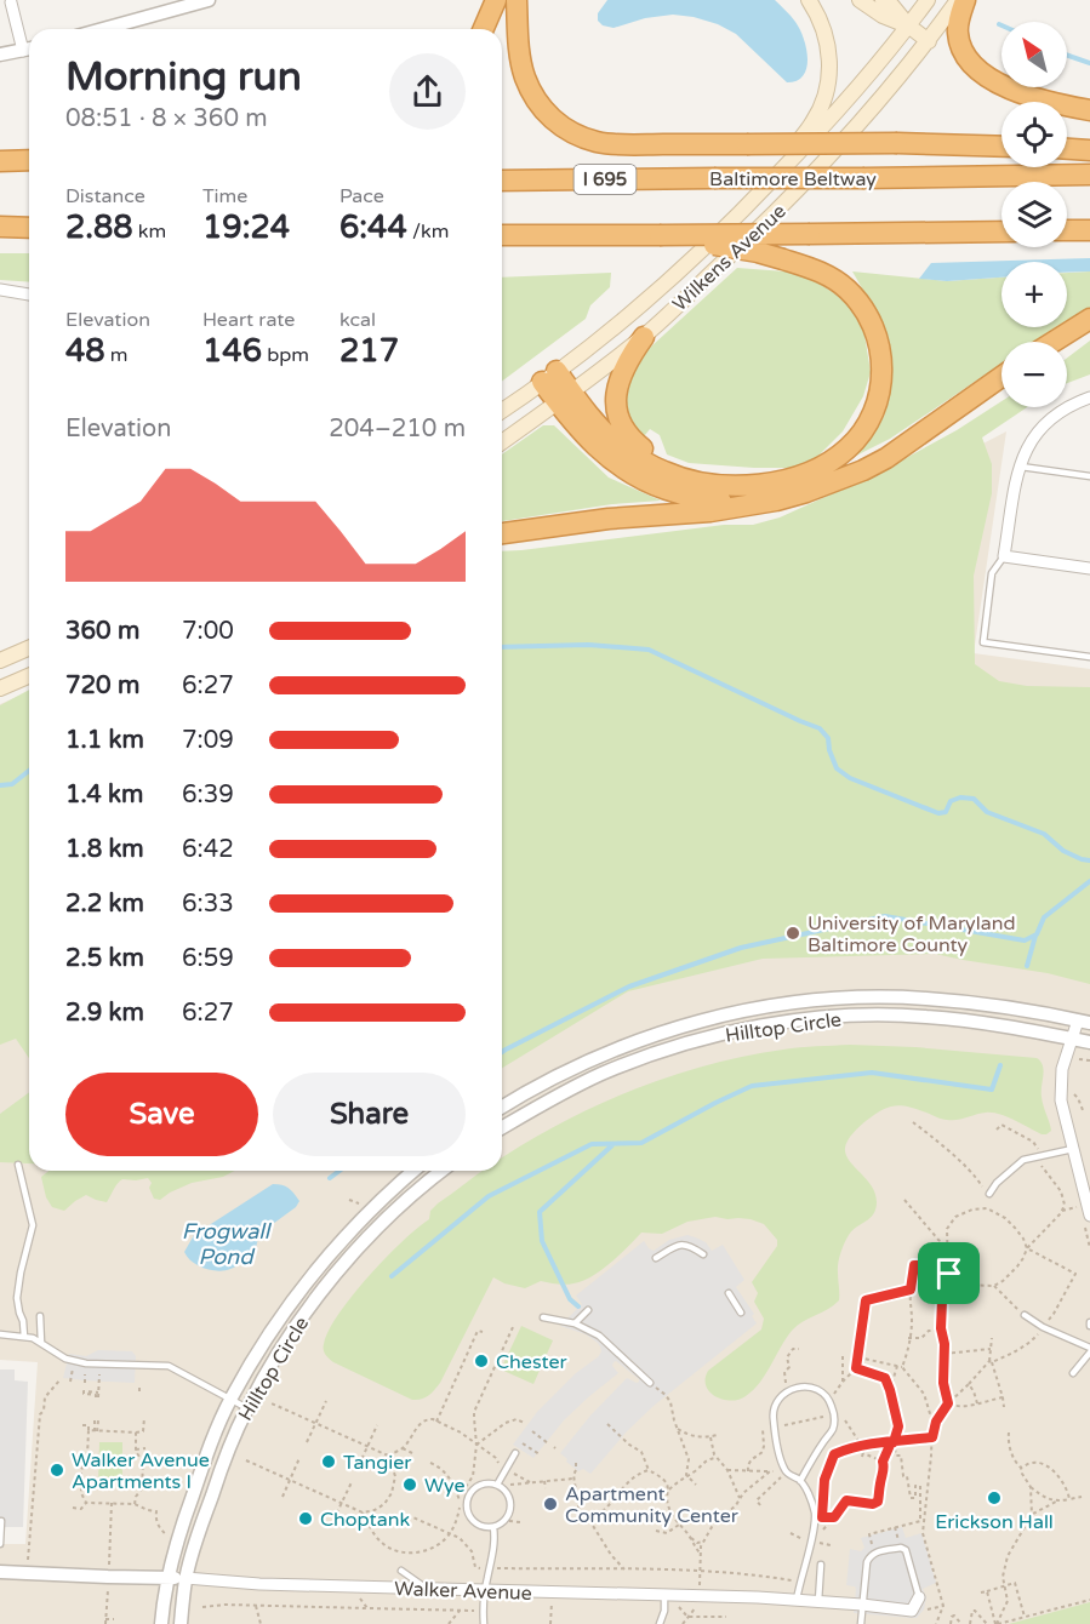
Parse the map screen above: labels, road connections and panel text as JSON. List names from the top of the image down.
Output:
{
  "streets": {
    "highway": ["Baltimore Beltway", "I 695"],
    "main road": ["Wilkens Avenue"],
    "street": ["Hilltop Circle", "Walker Avenue"]
  },
  "crossings": [
    ["Hilltop Circle", "Walker Avenue"]
  ],
  "water": ["Frogwall Pond"],
  "places": [
    "University of Maryland Baltimore County",
    "Chester",
    "Tangier",
    "Walker Avenue Apartments I",
    "Wye",
    "Erickson Hall",
    "Apartment Community Center",
    "Choptank"
  ],
  "north": "top left",
  "page": {
    "map_buttons": ["+", "−"],
    "heading": ["Morning run", "08:51 · 8 × 360 m"],
    "stats": [
      ["Distance", "2.88 km"],
      ["Time", "19:24"],
      ["Pace", "6:44 /km"],
      ["Elevation", "48 m"],
      ["Heart rate", "146 bpm"],
      ["kcal", "217"]
    ],
    "chart": ["Elevation", "204–210 m"],
    "list": [
      {
        "name": "360 m",
        "note": "7:00"
      },
      {
        "name": "720 m",
        "note": "6:27"
      },
      {
        "name": "1.1 km",
        "note": "7:09"
      },
      {
        "name": "1.4 km",
        "note": "6:39"
      },
      {
        "name": "1.8 km",
        "note": "6:42"
      },
      {
        "name": "2.2 km",
        "note": "6:33"
      },
      {
        "name": "2.5 km",
        "note": "6:59"
      },
      {
        "name": "2.9 km",
        "note": "6:27"
      }
    ],
    "buttons": ["Save", "Share"]
  }
}
